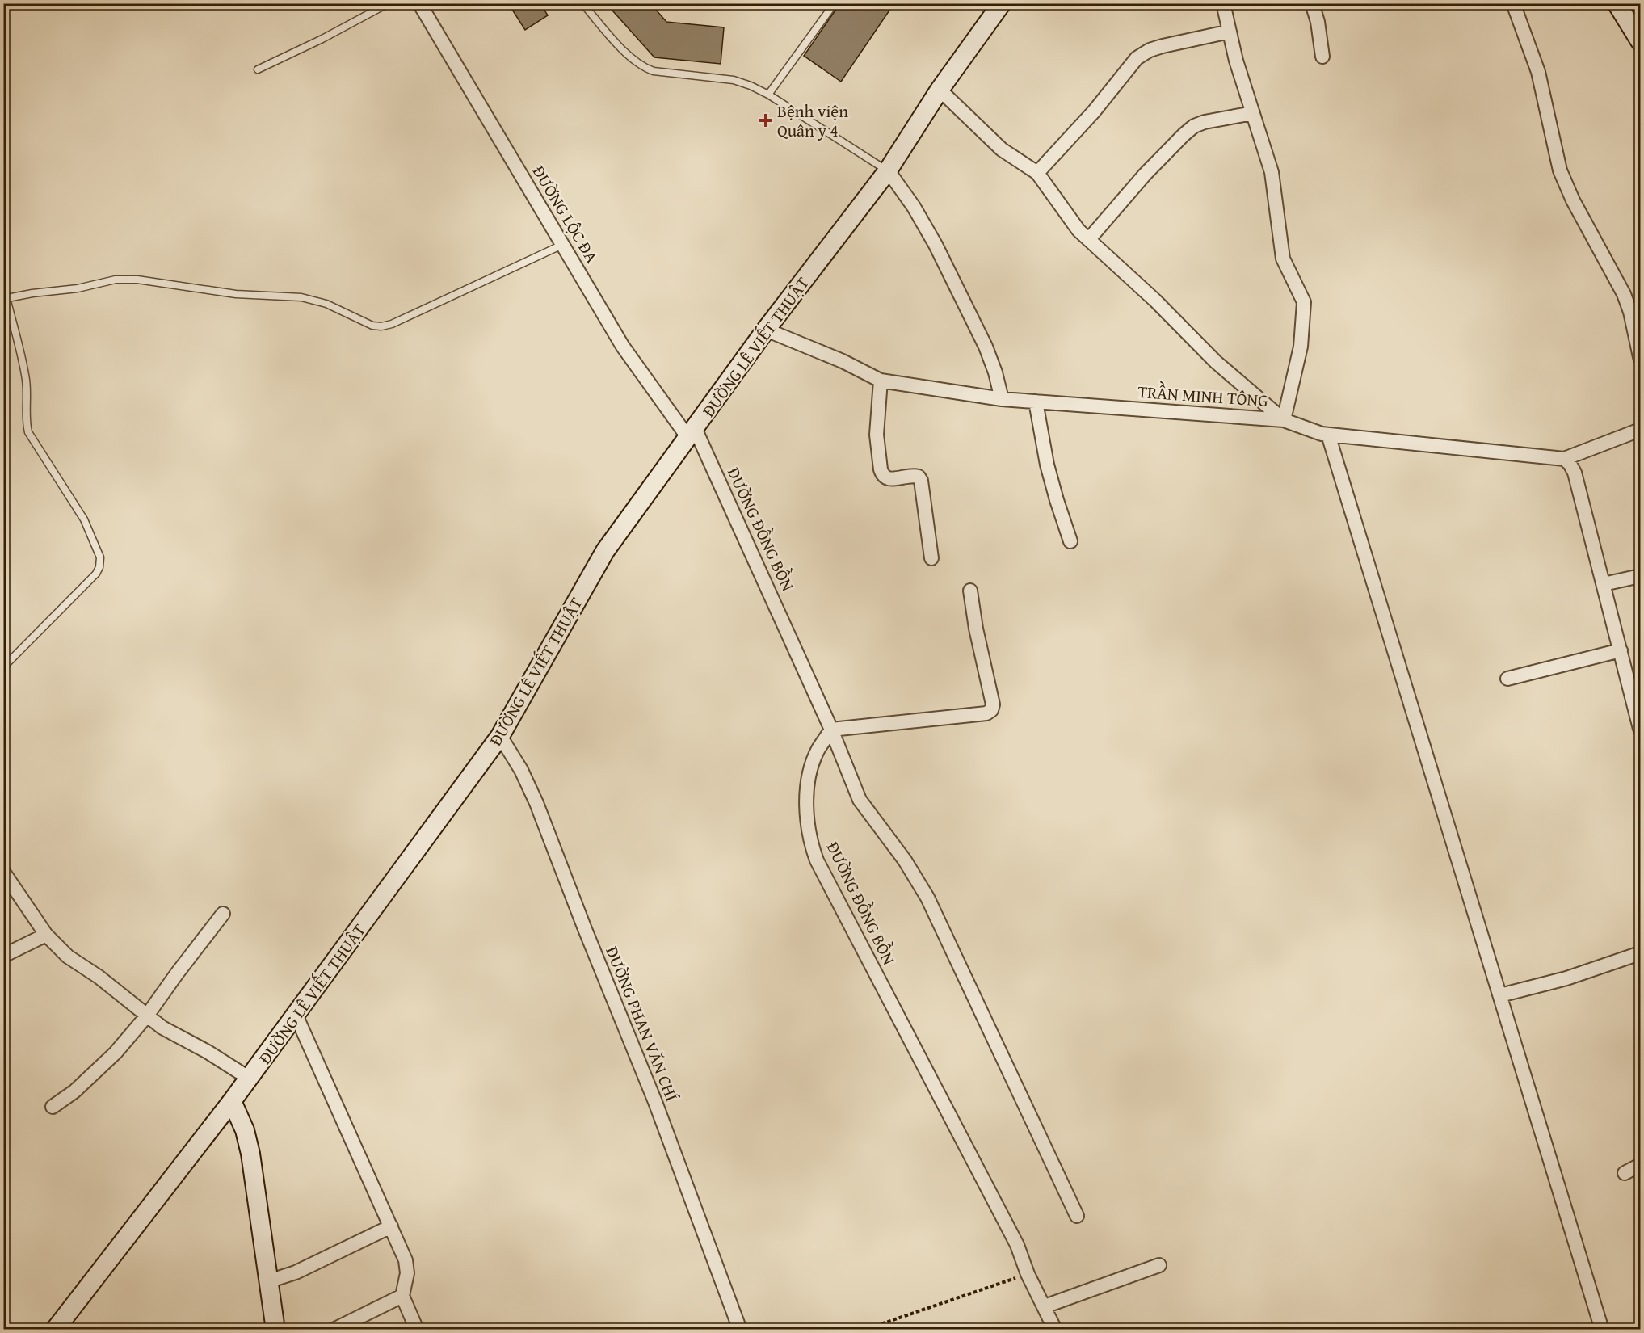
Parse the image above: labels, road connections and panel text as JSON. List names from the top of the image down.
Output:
{
  "streets": {
    "main road": ["ĐƯỜNG LÊ VIẾT THUẬT"],
    "street": [
      "ĐƯỜNG LỘC ĐA",
      "TRẦN MINH TÔNG",
      "ĐƯỜNG ĐỒNG BỒN",
      "ĐƯỜNG PHAN VĂN CHÍ"
    ]
  },
  "crossings": [
    ["ĐƯỜNG LỘC ĐA", "ĐƯỜNG LÊ VIẾT THUẬT"],
    ["ĐƯỜNG LỘC ĐA", "ĐƯỜNG ĐỒNG BỒN"],
    ["ĐƯỜNG LÊ VIẾT THUẬT", "TRẦN MINH TÔNG"],
    ["ĐƯỜNG LÊ VIẾT THUẬT", "ĐƯỜNG ĐỒNG BỒN"],
    ["ĐƯỜNG LÊ VIẾT THUẬT", "ĐƯỜNG PHAN VĂN CHÍ"]
  ],
  "places": {
    "health": ["Bệnh viện Quân y 4"]
  }
}
